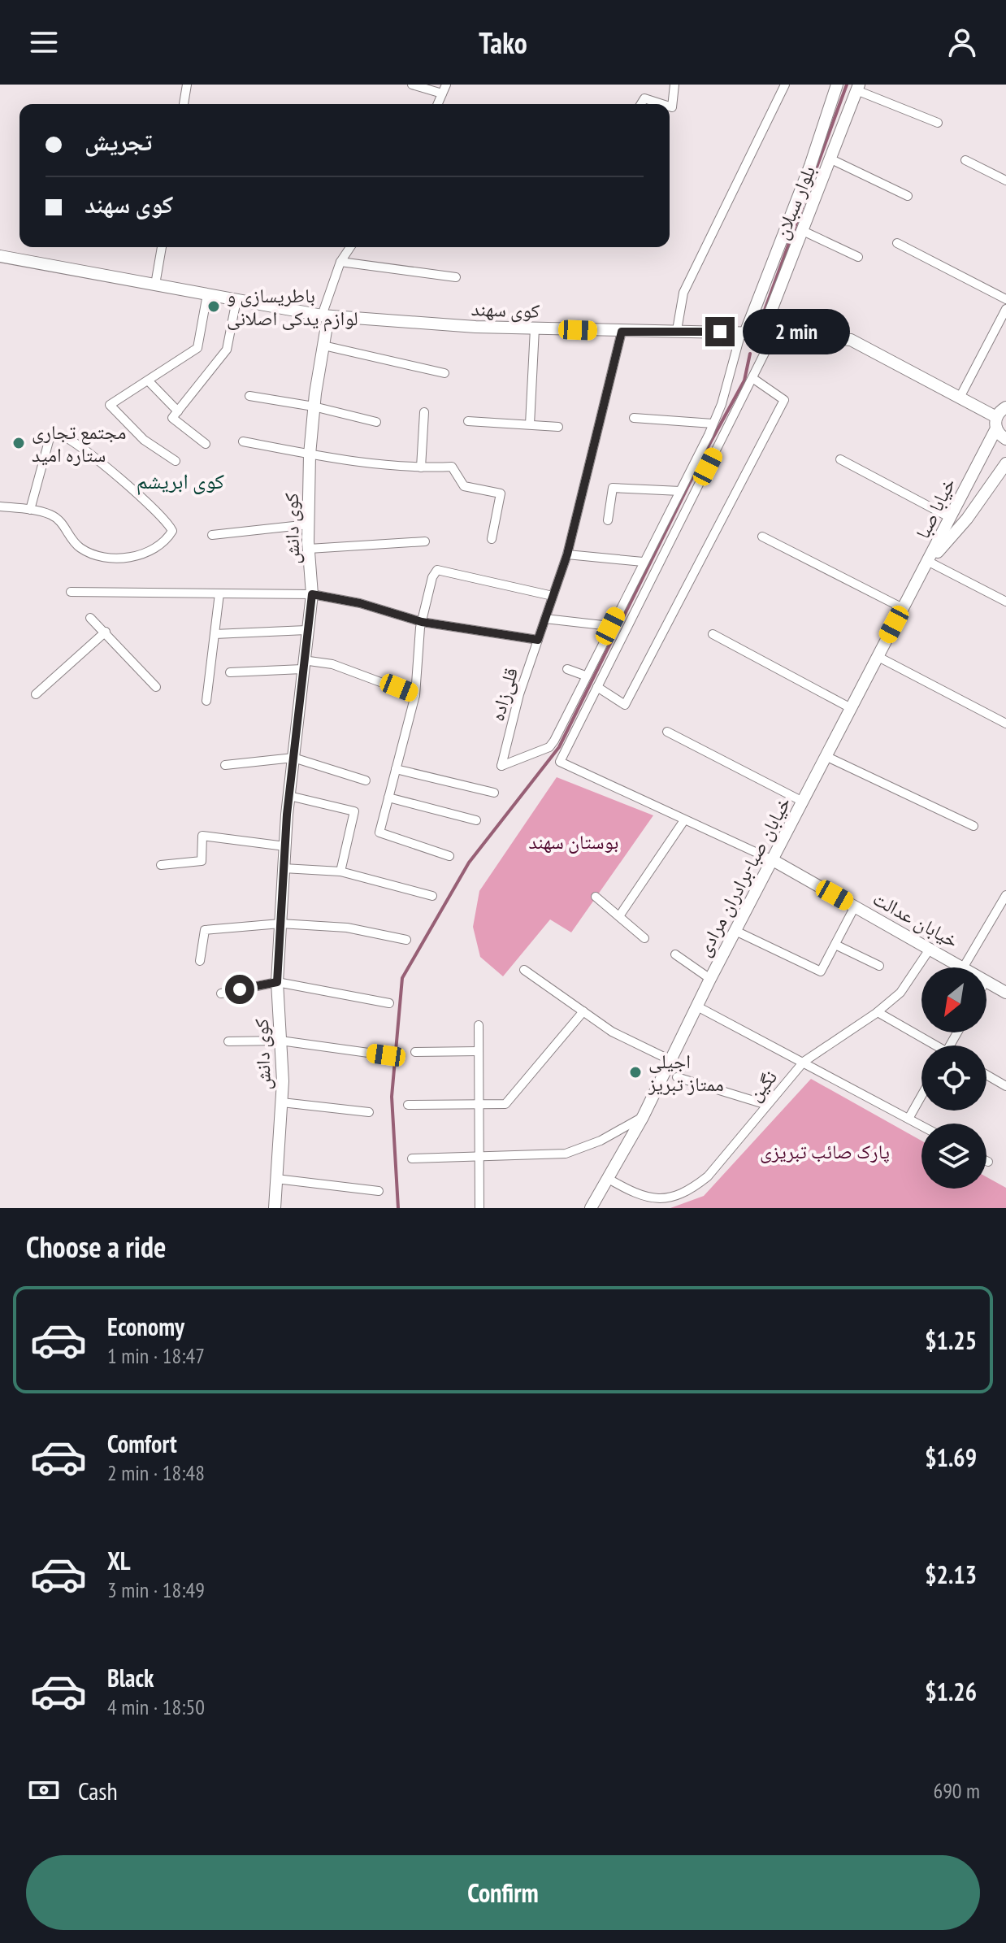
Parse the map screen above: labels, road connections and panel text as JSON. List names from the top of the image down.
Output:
{
  "streets": {
    "main road": [
      "بلوار سبلان",
      "کوی سهند",
      "خیابا صبا",
      "کوی دانش",
      "خیابان صبا-برادران مرادی",
      "خیابان عدالت"
    ],
    "street": ["قلی‌زاده", "نگین"]
  },
  "crossings": [
    ["بلوار سبلان", "کوی سهند"],
    ["کوی سهند", "خیابا صبا"],
    ["کوی سهند", "کوی دانش"],
    ["کوی سهند", "قلی‌زاده"],
    ["خیابا صبا", "خیابان صبا-برادران مرادی"],
    ["خیابان صبا-برادران مرادی", "خیابان عدالت"],
    ["خیابان عدالت", "نگین"]
  ],
  "districts": ["کوی ابریشم"],
  "parks": ["بوستان سهند", "پارک صائب تبریزی"],
  "places": ["باطریسازی و لوازم یدکی اصلانی", "مجتمع تجاری ستاره امید", "اجیلی ممتاز تبریز"],
  "north": "bottom left",
  "page": {
    "header": "Tako",
    "banner": ["تجریش", "کوی سهند"],
    "bubble": "2 min",
    "heading": "Choose a ride",
    "list": [
      {
        "name": "Economy",
        "note": "1 min · 18:47",
        "value": "$1.25"
      },
      {
        "name": "Comfort",
        "note": "2 min · 18:48",
        "value": "$1.69"
      },
      {
        "name": "XL",
        "note": "3 min · 18:49",
        "value": "$2.13"
      },
      {
        "name": "Black",
        "note": "4 min · 18:50",
        "value": "$1.26"
      }
    ],
    "pay": ["Cash", "690 m"],
    "buttons": "Confirm"
  }
}
